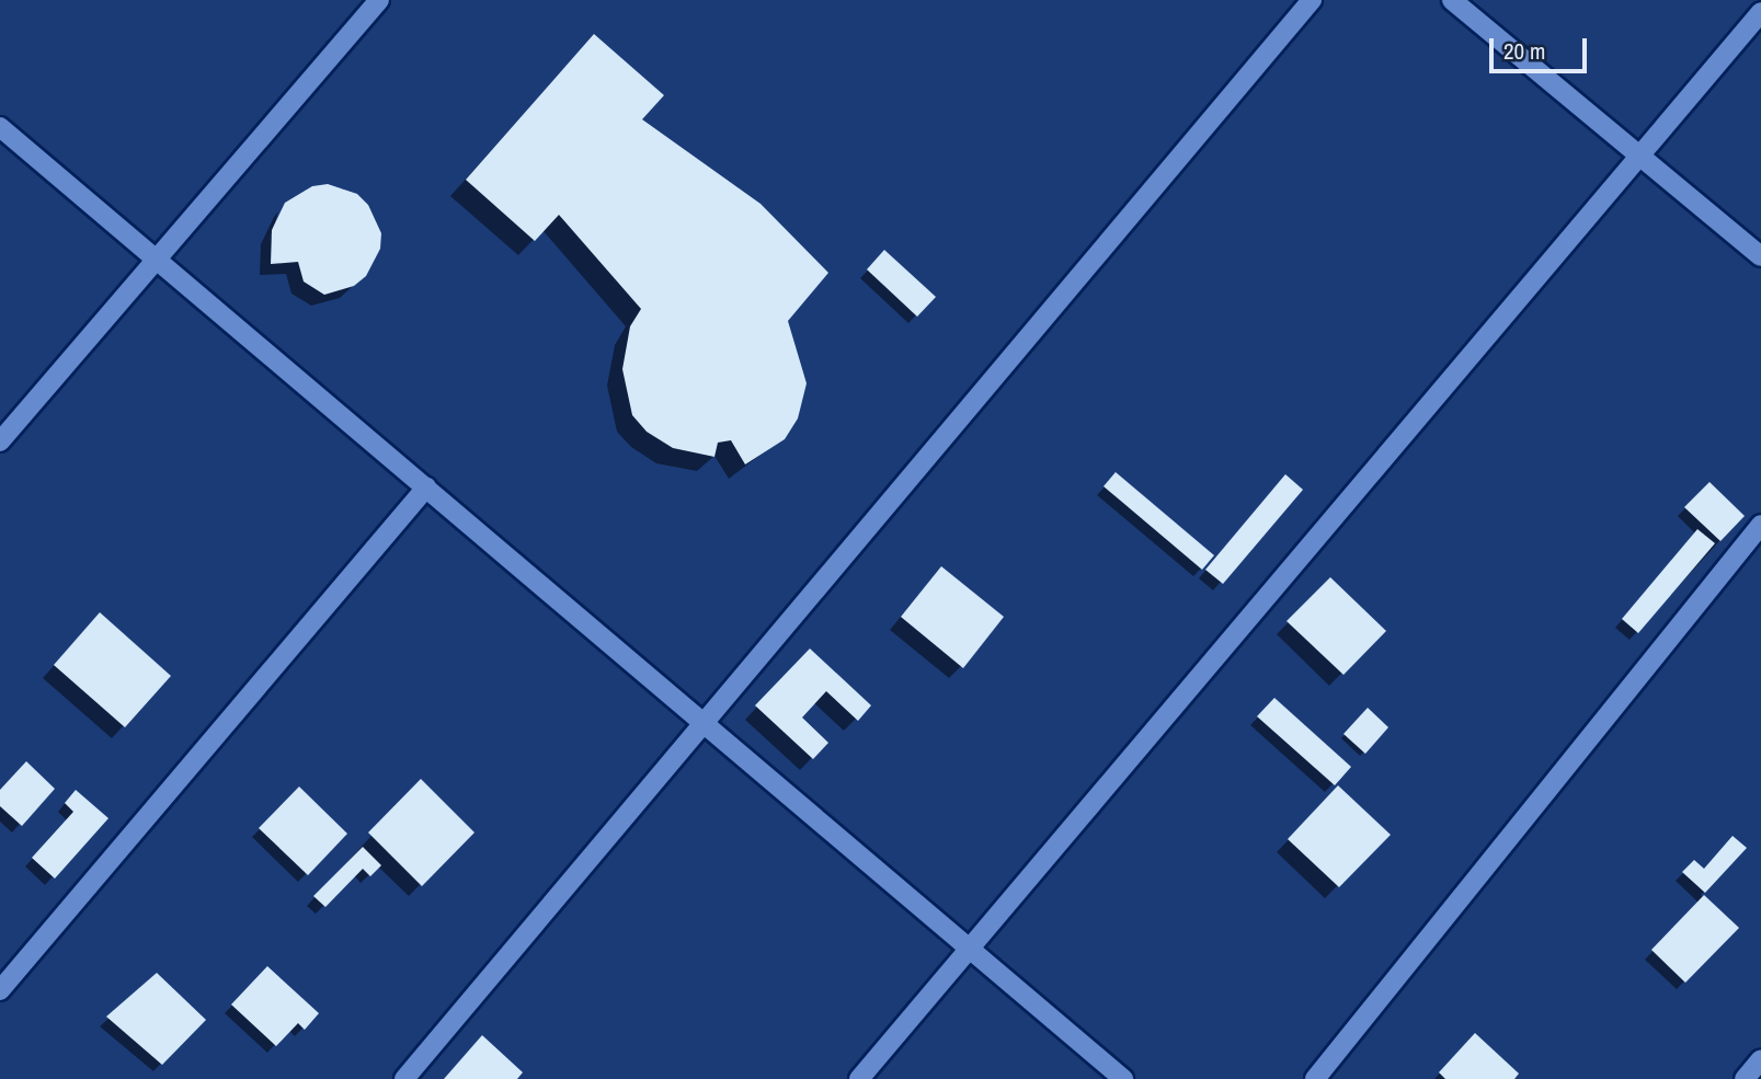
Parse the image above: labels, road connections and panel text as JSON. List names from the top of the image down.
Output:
{
  "scale_bar": "20 m"
}
